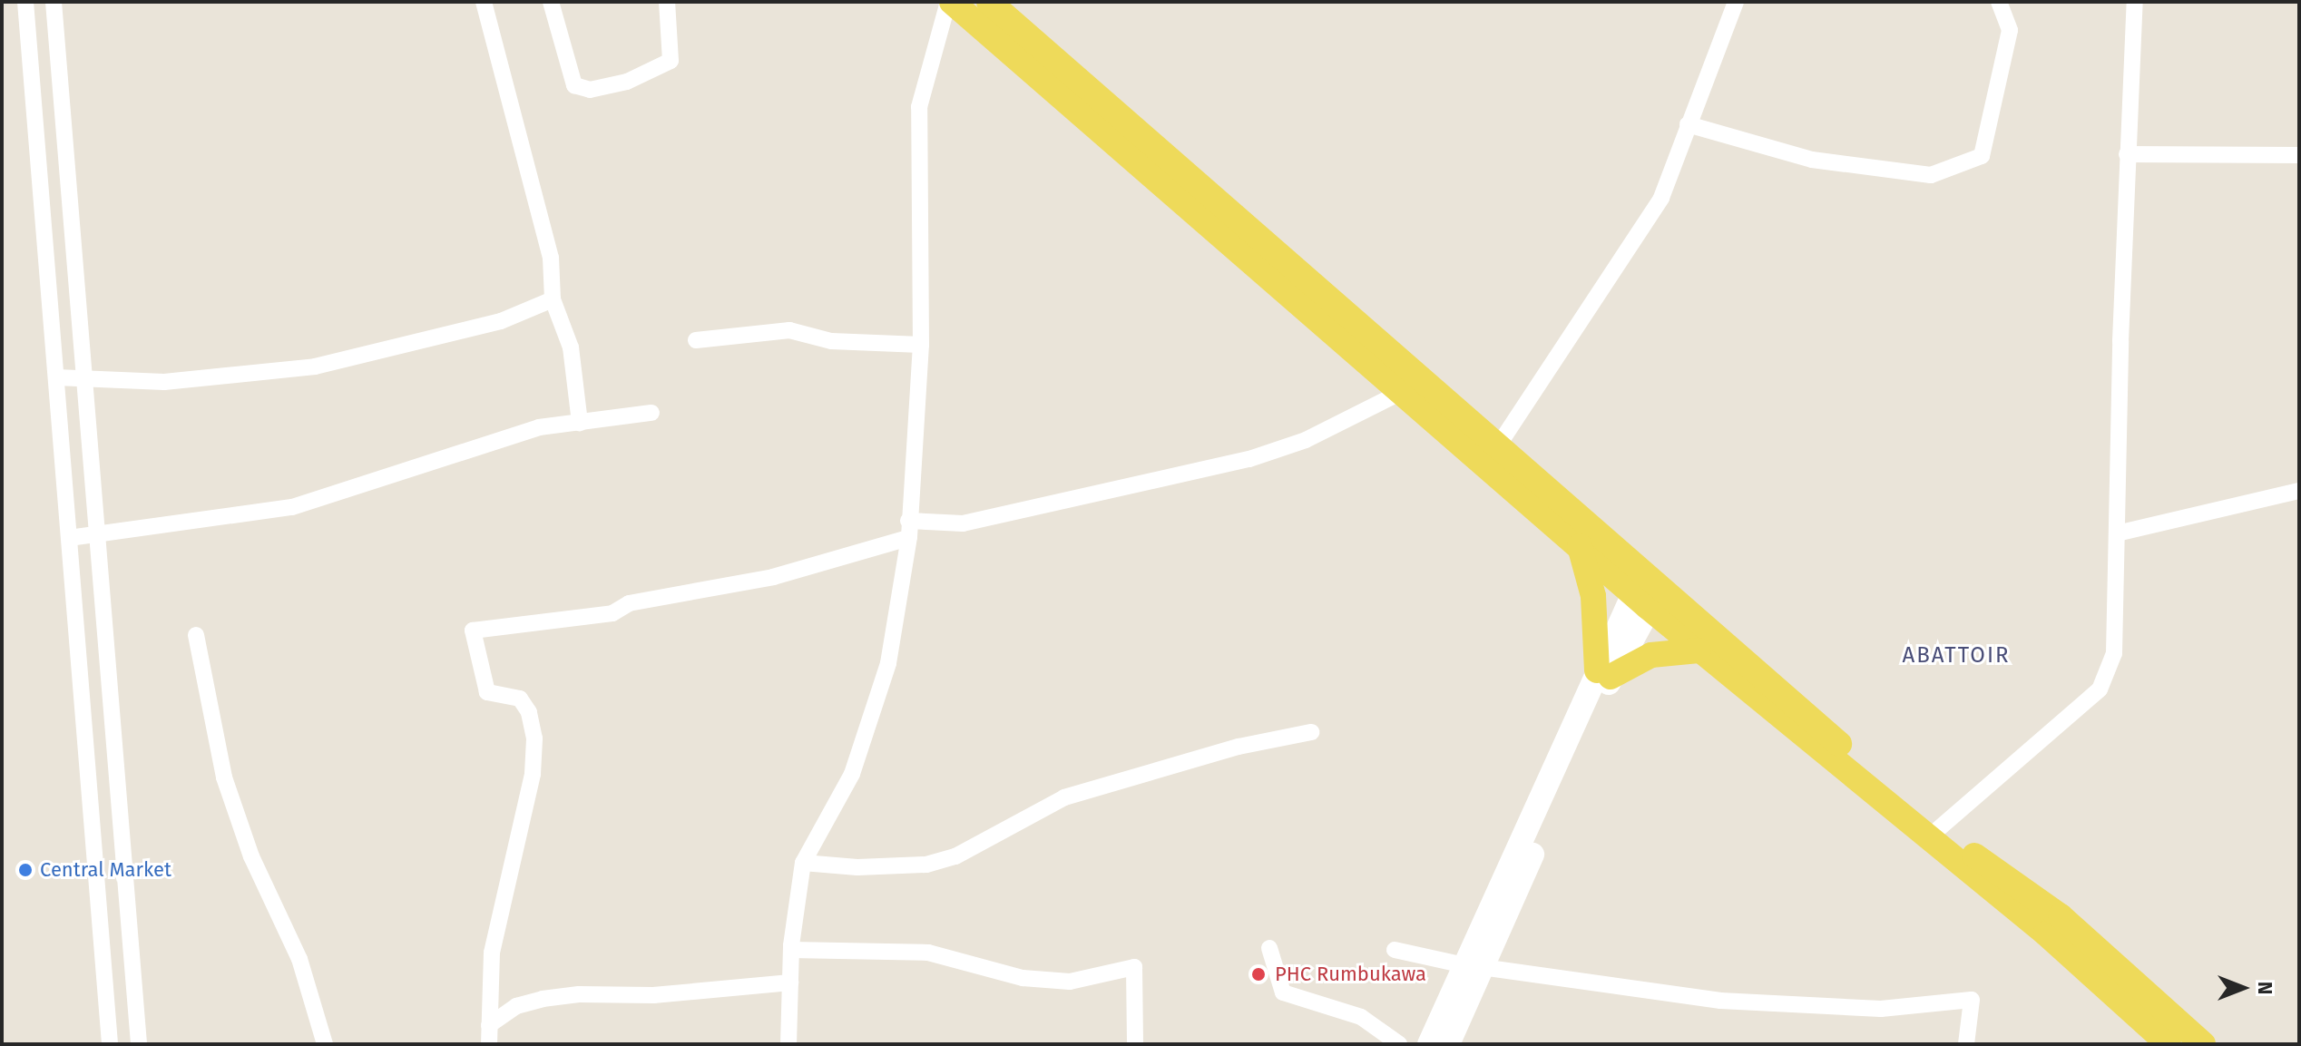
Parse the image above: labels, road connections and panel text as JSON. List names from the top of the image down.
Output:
{
  "districts": ["ABATTOIR"],
  "places": ["Central Market", "PHC Rumbukawa"],
  "north": "right"
}
